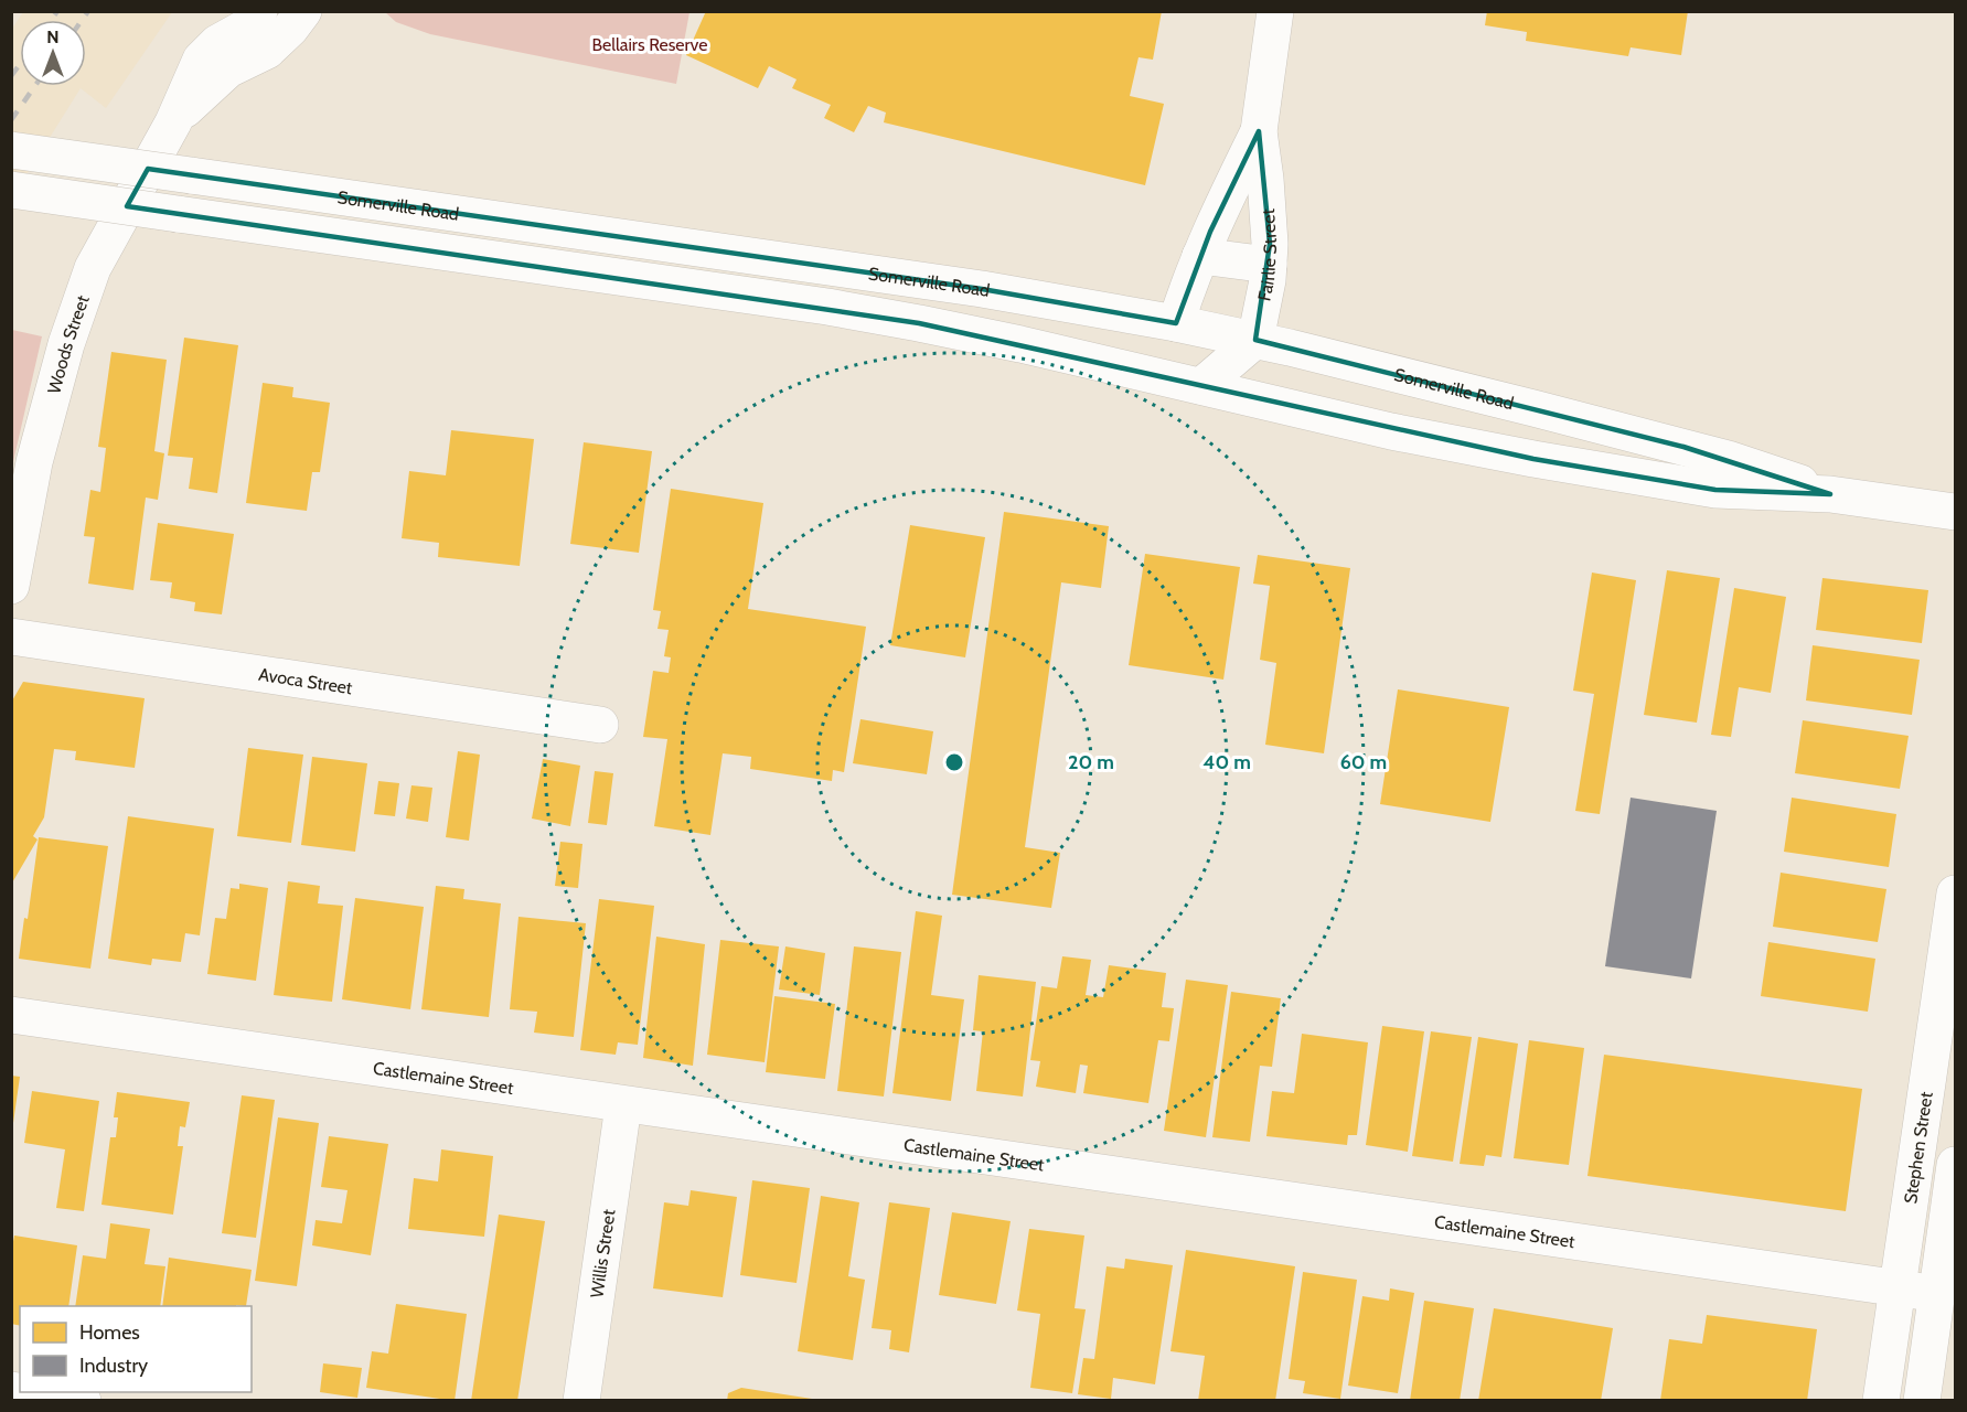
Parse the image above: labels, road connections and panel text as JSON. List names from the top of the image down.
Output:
{
  "streets": {
    "street": [
      "Somerville Road",
      "Fairlie Street",
      "Woods Street",
      "Avoca Street",
      "Castlemaine Street",
      "Stephen Street",
      "Willis Street"
    ]
  },
  "crossings": [
    ["Somerville Road", "Fairlie Street"],
    ["Castlemaine Street", "Stephen Street"],
    ["Castlemaine Street", "Willis Street"]
  ],
  "parks": ["Bellairs Reserve"],
  "legend": ["Homes", "Industry"],
  "north": "top",
  "rings": ["20 m", "40 m", "60 m"]
}
